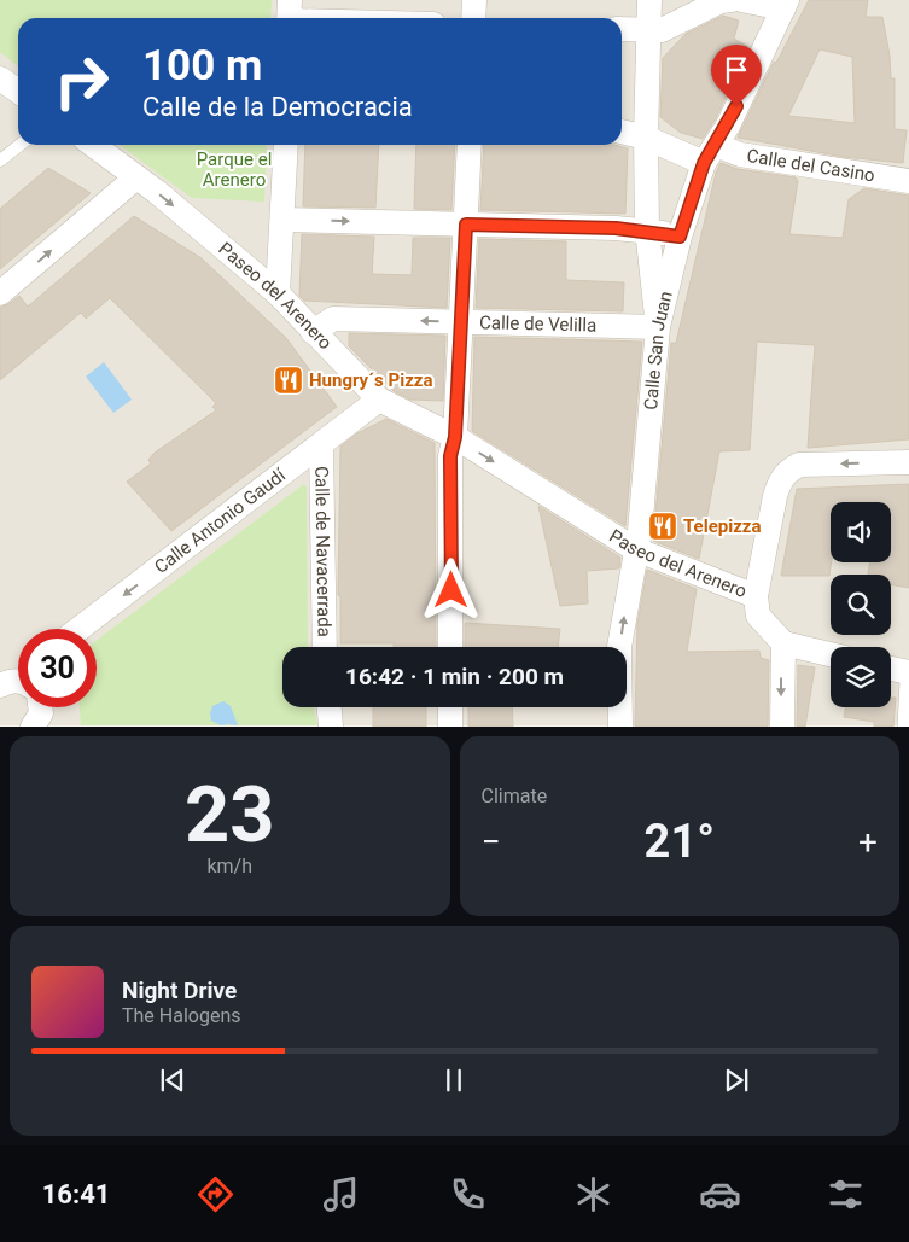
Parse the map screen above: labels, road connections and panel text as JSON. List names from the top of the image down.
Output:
{
  "streets": {
    "street": [
      "Calle del Casino",
      "Paseo del Arenero",
      "Calle de Velilla",
      "Calle San Juan",
      "Calle Antonio Gaudí",
      "Calle de Navacerrada"
    ]
  },
  "crossings": [
    ["Calle del Casino", "Calle San Juan"],
    ["Paseo del Arenero", "Calle de Velilla"],
    ["Paseo del Arenero", "Calle San Juan"],
    ["Paseo del Arenero", "Calle Antonio Gaudí"],
    ["Calle de Velilla", "Calle San Juan"],
    ["Calle Antonio Gaudí", "Calle de Navacerrada"]
  ],
  "one_way": ["Paseo del Arenero", "Calle Antonio Gaudí"],
  "parks": ["Parque el Arenero"],
  "places": {
    "restaurant": ["Hungry´s Pizza", "Telepizza"]
  },
  "page": {
    "turn": ["100 m", "Calle de la Democracia"],
    "limit": "30",
    "trip": "16:42 · 1 min · 200 m",
    "tile": [
      ["23", "km/h"],
      "Climate"
    ],
    "heat": ["−", "21°", "+"],
    "song": ["Night Drive", "The Halogens"],
    "tabs": "16:41"
  }
}
